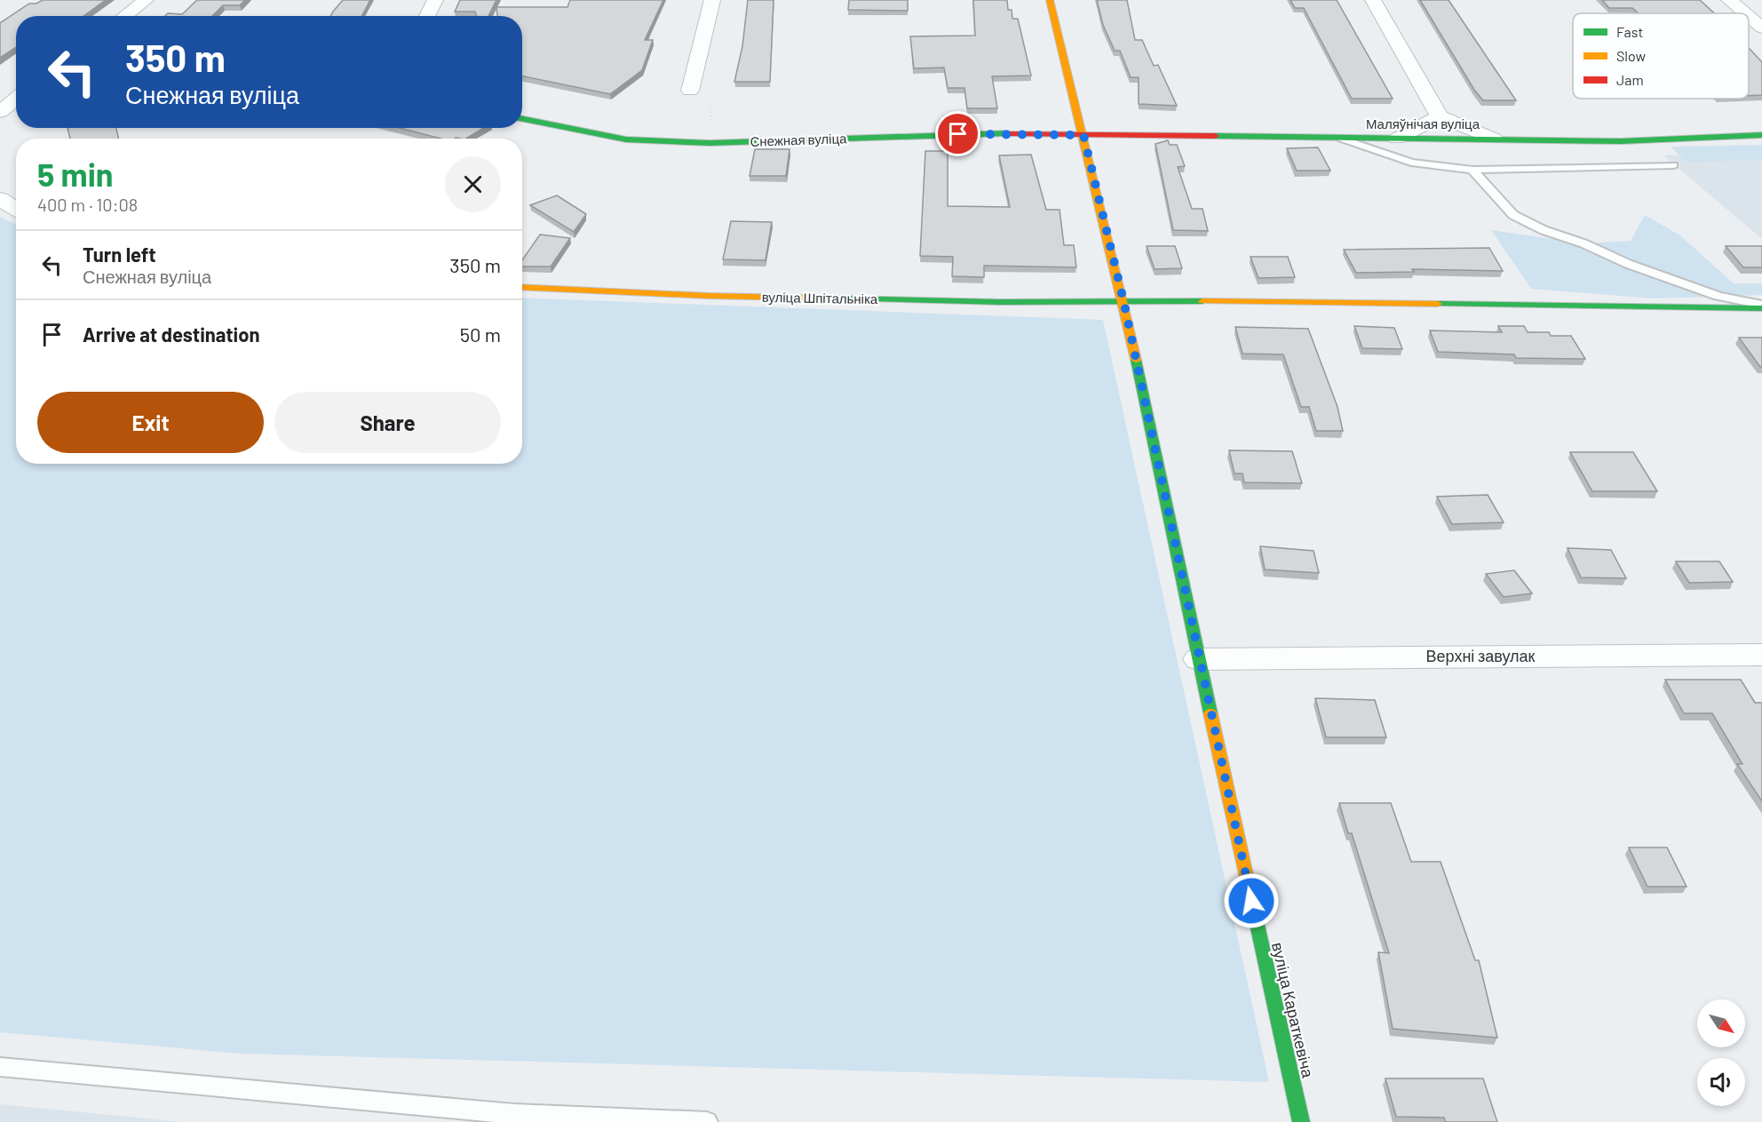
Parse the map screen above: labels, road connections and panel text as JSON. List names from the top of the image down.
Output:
{
  "streets": {
    "street": [
      "Маляўнічая вуліца",
      "Снежная вуліца",
      "вуліца Шпітальніка",
      "Верхні завулак",
      "вуліца Караткевіча"
    ]
  },
  "crossings": [
    ["Маляўнічая вуліца", "Снежная вуліца"],
    ["Маляўнічая вуліца", "вуліца Караткевіча"],
    ["Снежная вуліца", "вуліца Караткевіча"],
    ["вуліца Шпітальніка", "вуліца Караткевіча"],
    ["Верхні завулак", "вуліца Караткевіча"]
  ],
  "legend": ["Fast", "Slow", "Jam"],
  "north": "bottom right",
  "page": {
    "turn": ["350 m", "Снежная вуліца"],
    "heading": ["5 min", "400 m · 10:08"],
    "list": [
      {
        "name": "Turn left",
        "note": "Снежная вуліца",
        "value": "350 m"
      },
      {
        "name": "Arrive at destination",
        "value": "50 m"
      }
    ],
    "buttons": ["Exit", "Share"]
  }
}
